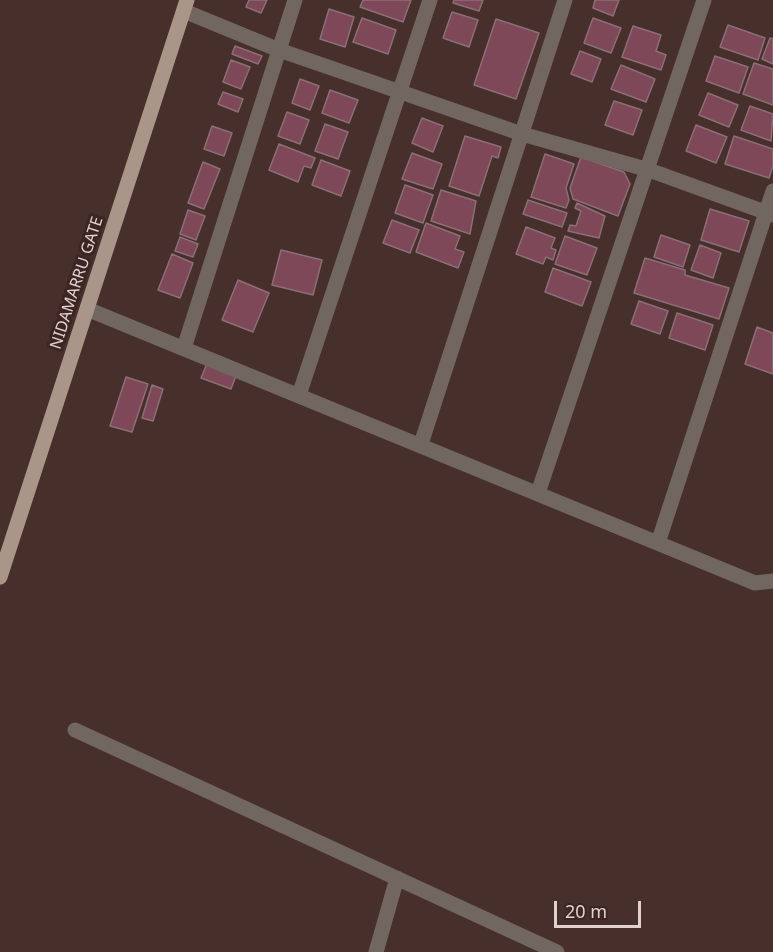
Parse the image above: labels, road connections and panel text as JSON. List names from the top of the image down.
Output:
{
  "streets": {
    "main road": ["NIDAMARRU GATE"]
  },
  "scale_bar": "20 m"
}
